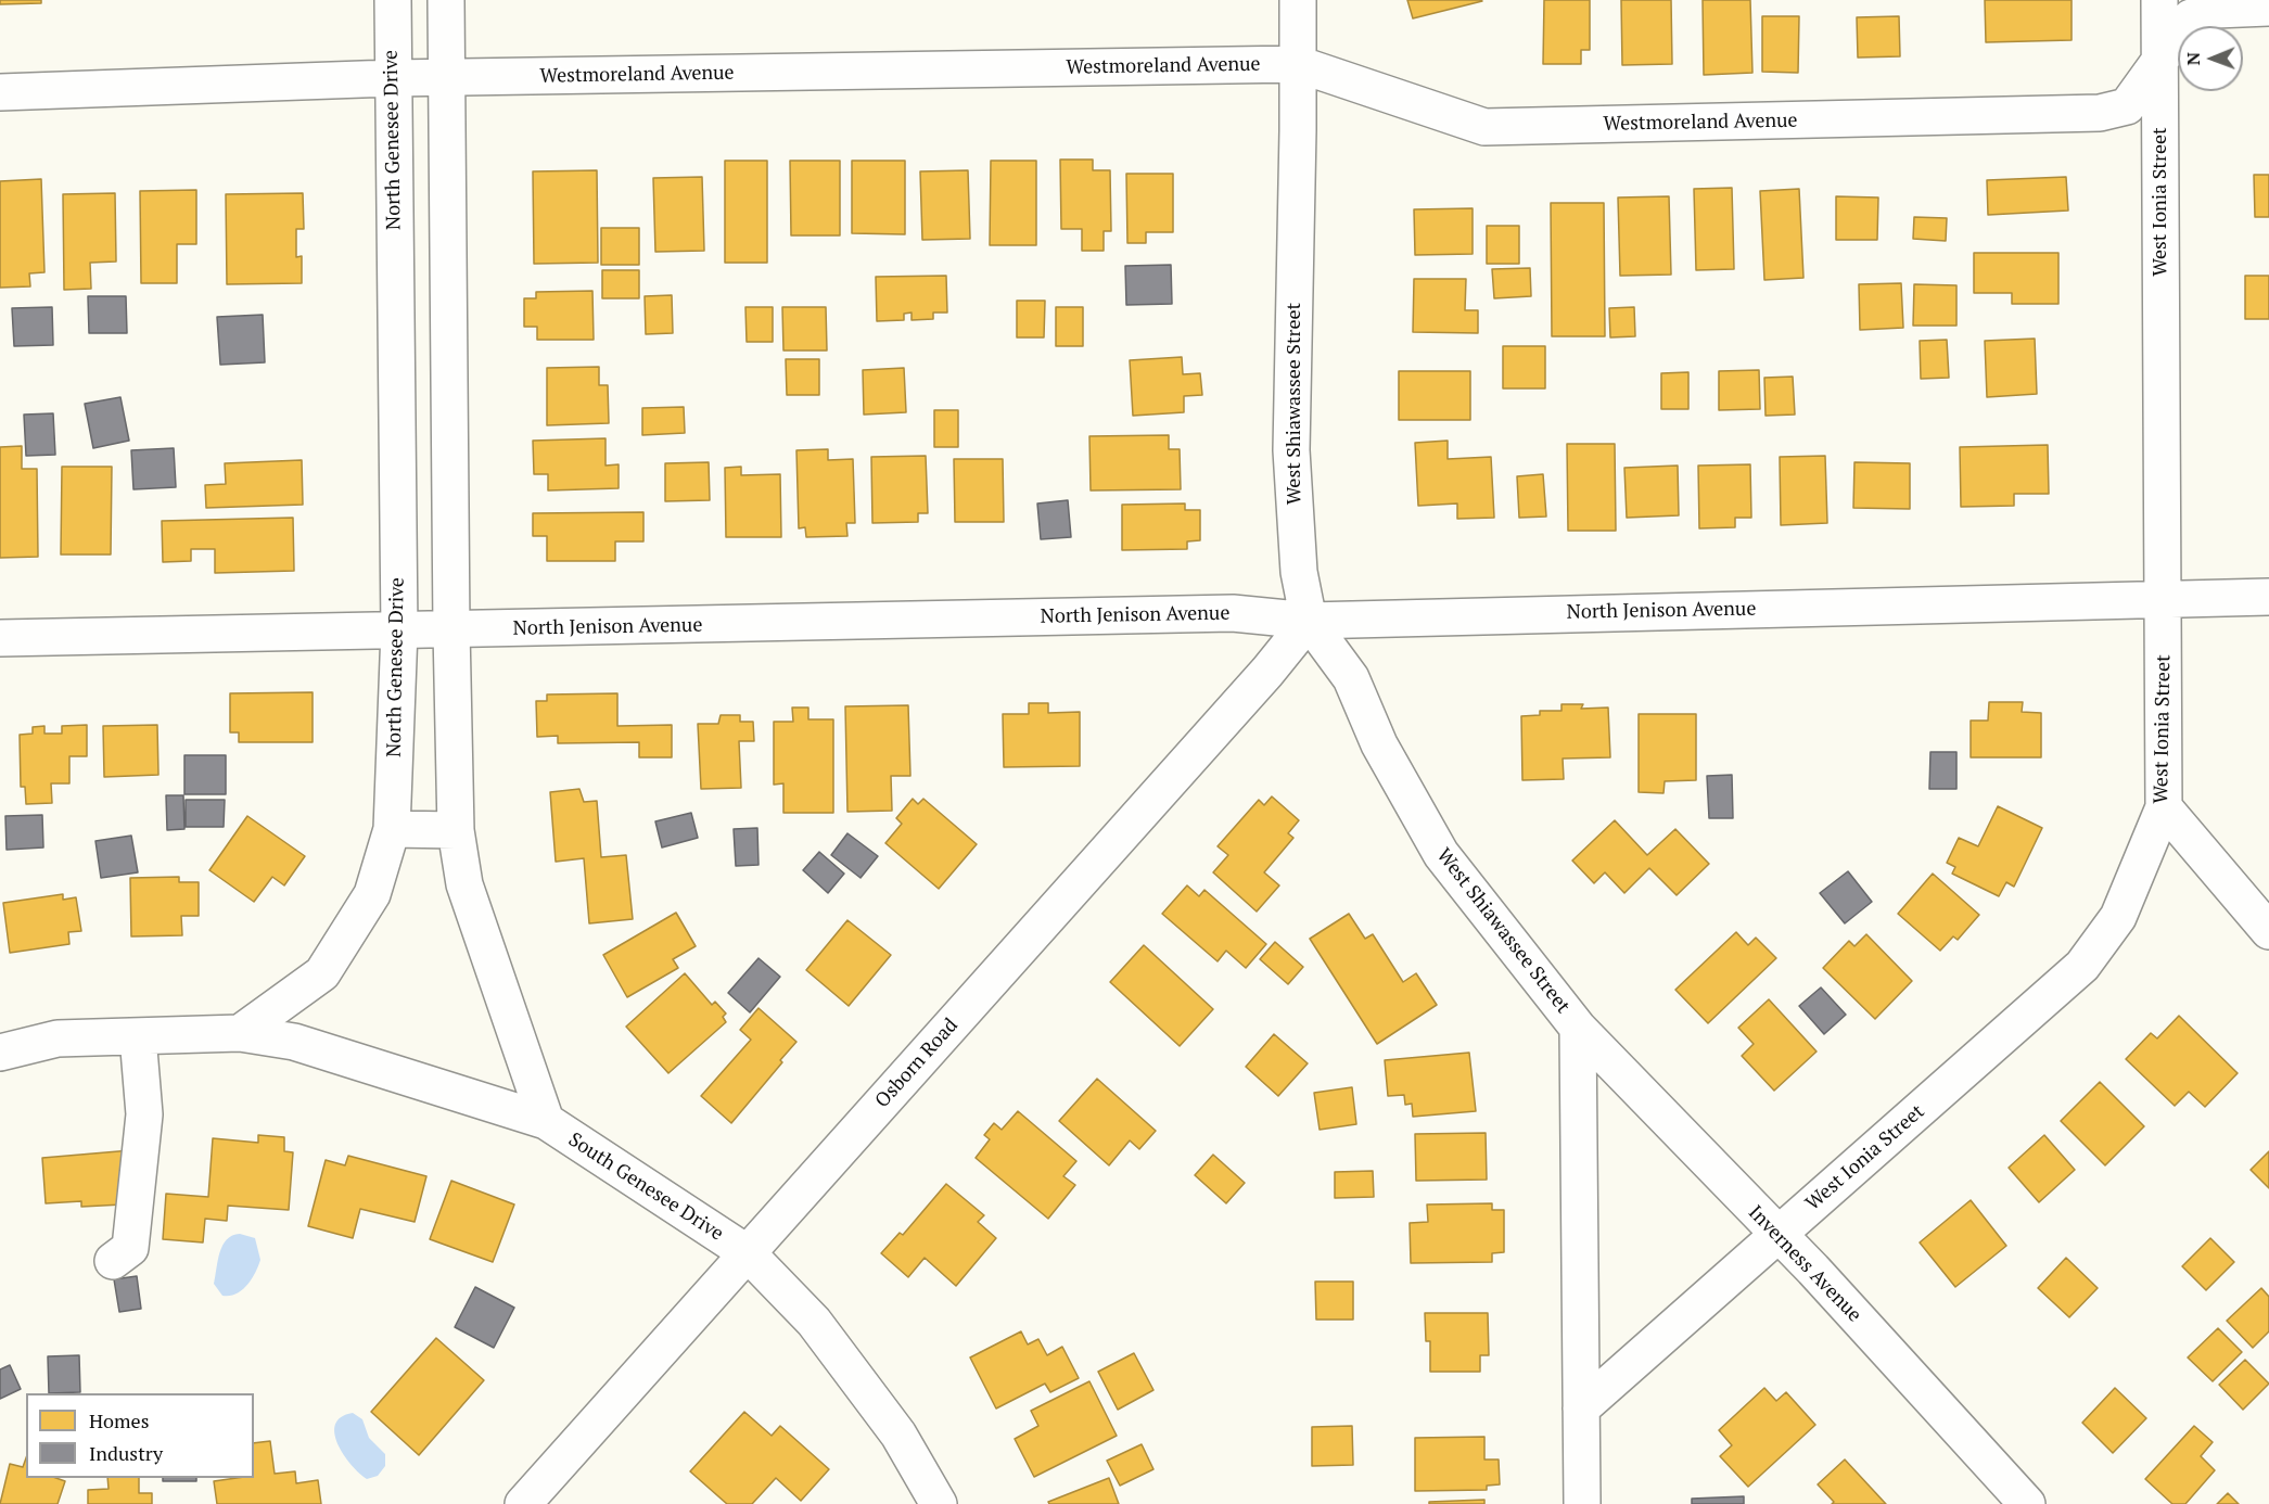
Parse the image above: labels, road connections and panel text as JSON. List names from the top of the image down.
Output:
{
  "streets": {
    "street": [
      "Westmoreland Avenue",
      "North Genesee Drive",
      "West Ionia Street",
      "West Shiawassee Street",
      "North Jenison Avenue",
      "Osborn Road",
      "South Genesee Drive",
      "Inverness Avenue"
    ]
  },
  "crossings": [
    ["Westmoreland Avenue", "North Genesee Drive"],
    ["Westmoreland Avenue", "West Ionia Street"],
    ["Westmoreland Avenue", "West Shiawassee Street"],
    ["North Genesee Drive", "North Jenison Avenue"],
    ["North Genesee Drive", "South Genesee Drive"],
    ["West Ionia Street", "West Shiawassee Street"],
    ["West Ionia Street", "North Jenison Avenue"],
    ["West Ionia Street", "Inverness Avenue"],
    ["West Shiawassee Street", "North Jenison Avenue"],
    ["West Shiawassee Street", "Osborn Road"],
    ["West Shiawassee Street", "Inverness Avenue"],
    ["North Jenison Avenue", "Osborn Road"],
    ["Osborn Road", "South Genesee Drive"]
  ],
  "legend": ["Homes", "Industry"],
  "north": "left"
}
